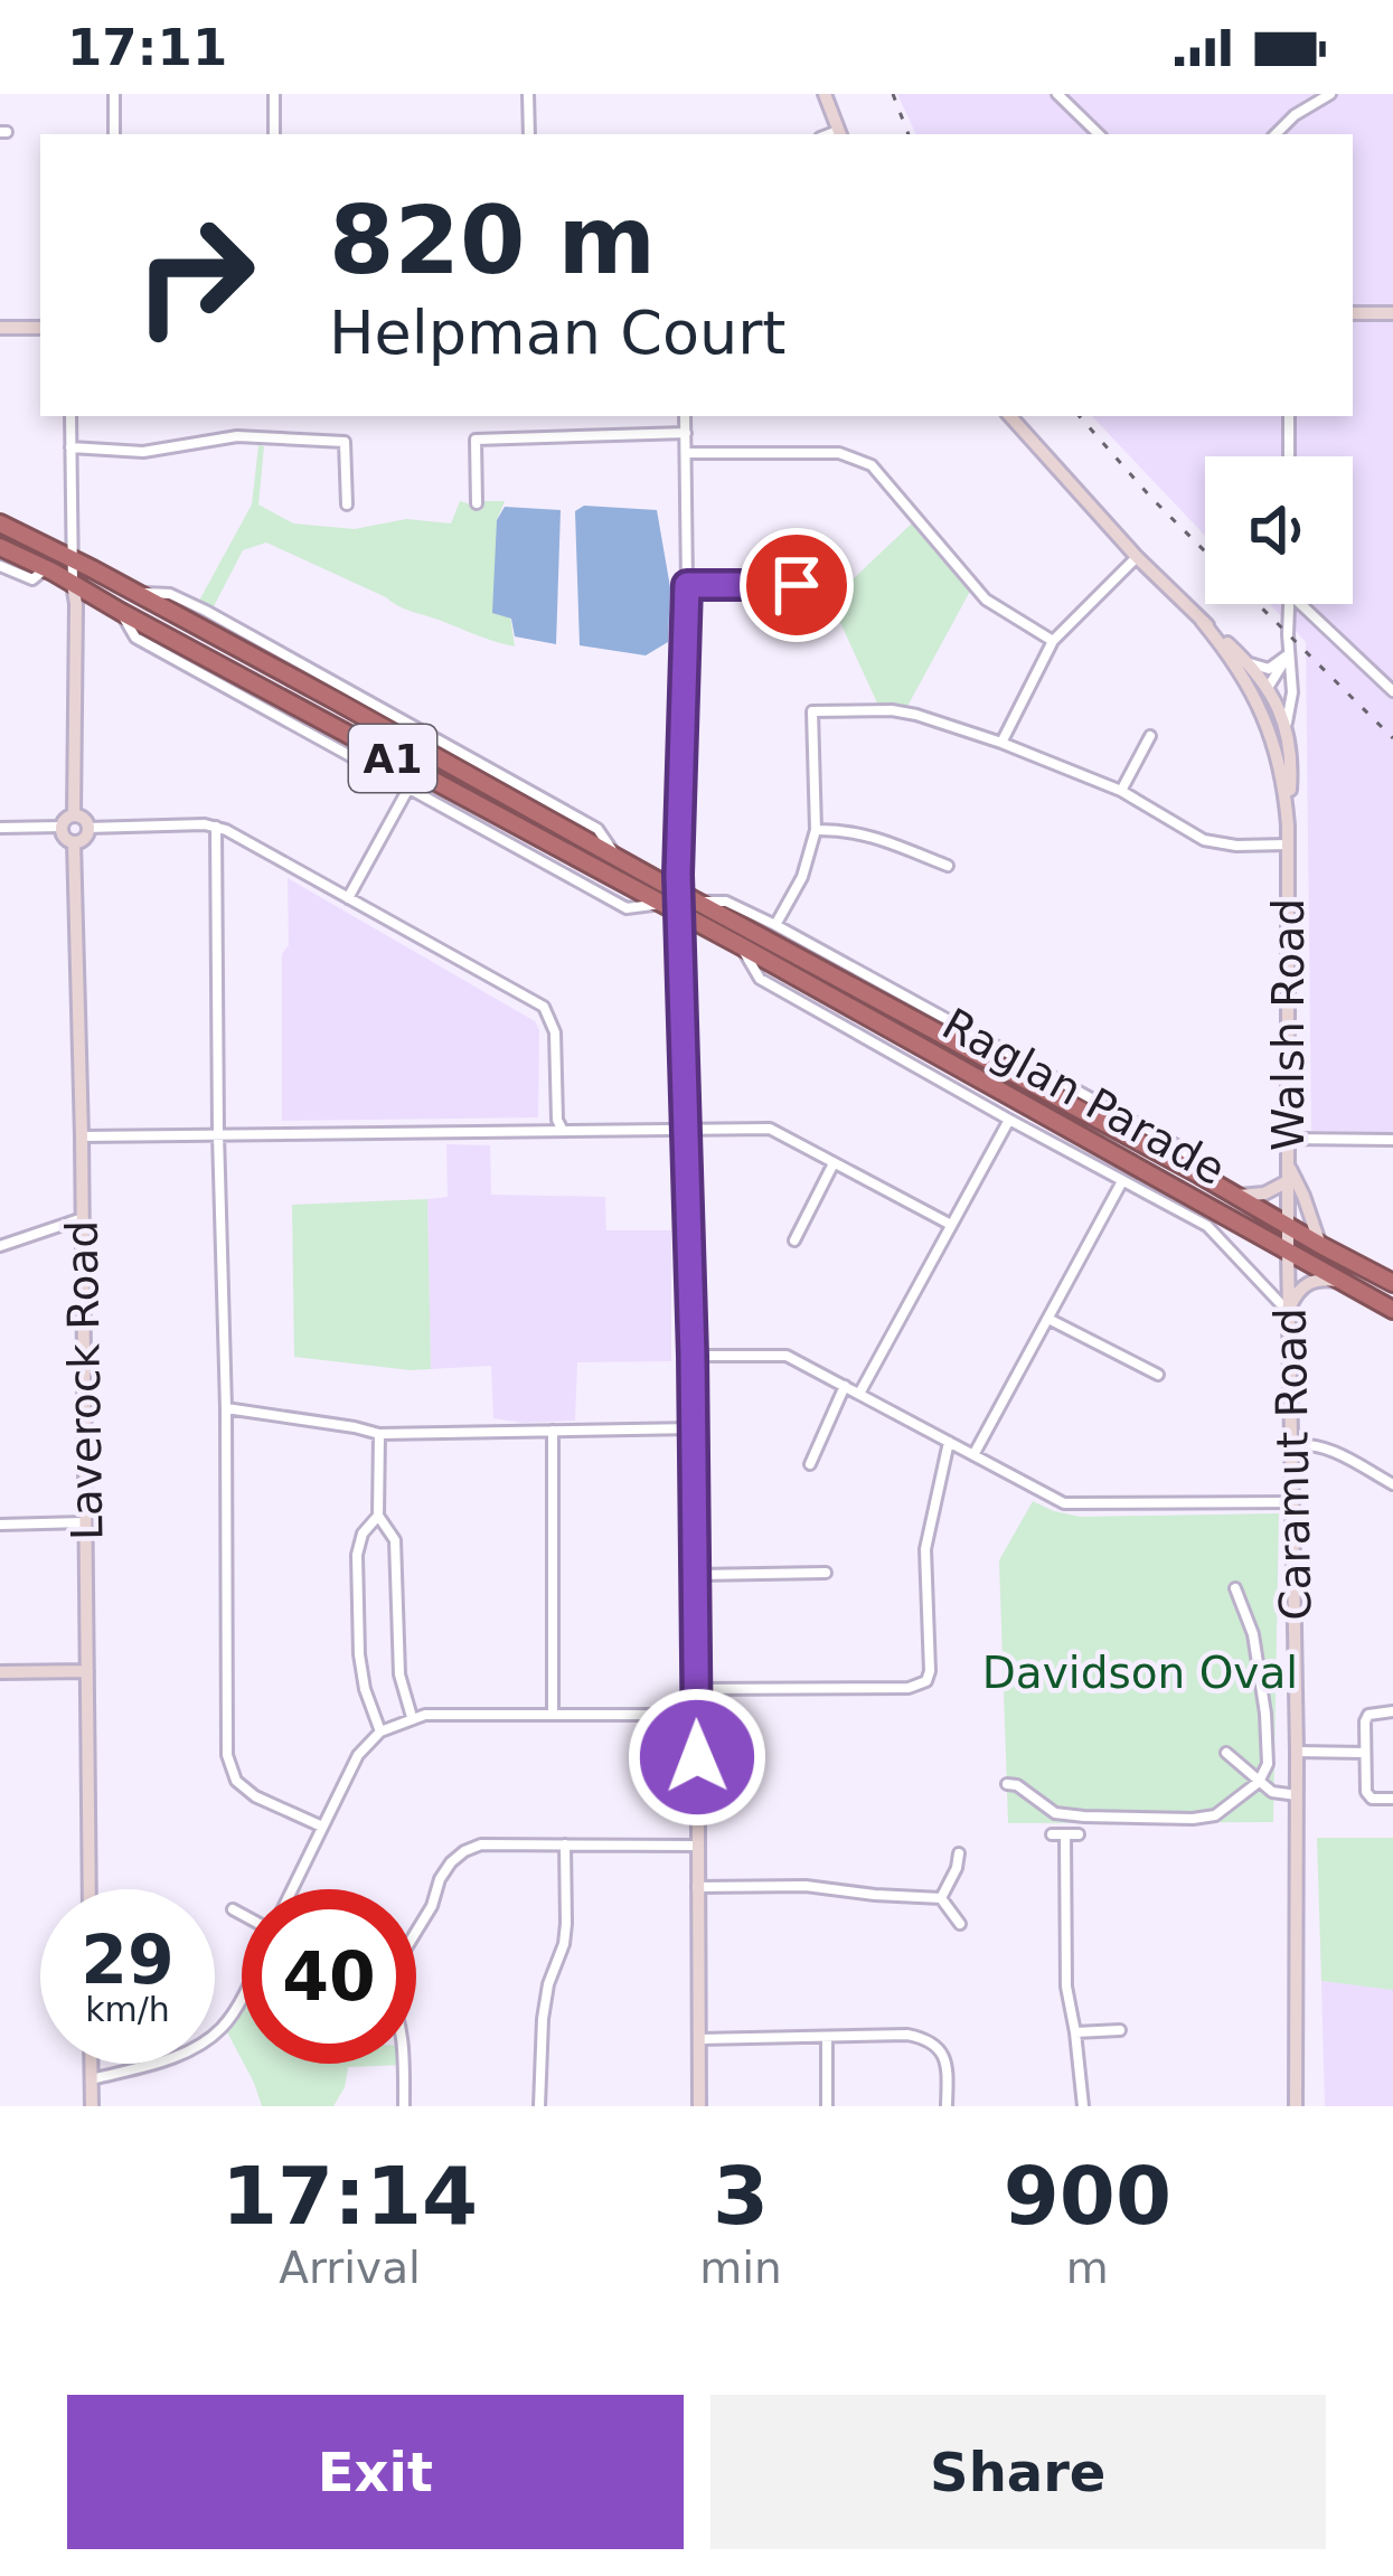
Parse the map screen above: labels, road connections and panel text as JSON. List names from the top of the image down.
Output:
{
  "streets": {
    "highway": ["A1", "Raglan Parade"],
    "street": ["Walsh Road", "Laverock Road", "Caramut Road"]
  },
  "crossings": [
    ["Walsh Road", "Raglan Parade"],
    ["Walsh Road", "Caramut Road"],
    ["Raglan Parade", "Caramut Road"]
  ],
  "parks": ["Davidson Oval"],
  "page": {
    "status": "17:11",
    "turn": ["820 m", "Helpman Court"],
    "speed": "29 km/h",
    "limit": "40",
    "eta": [
      "17:14",
      "Arrival",
      "3",
      "min",
      "900",
      "m"
    ],
    "buttons": ["Exit", "Share"]
  }
}
